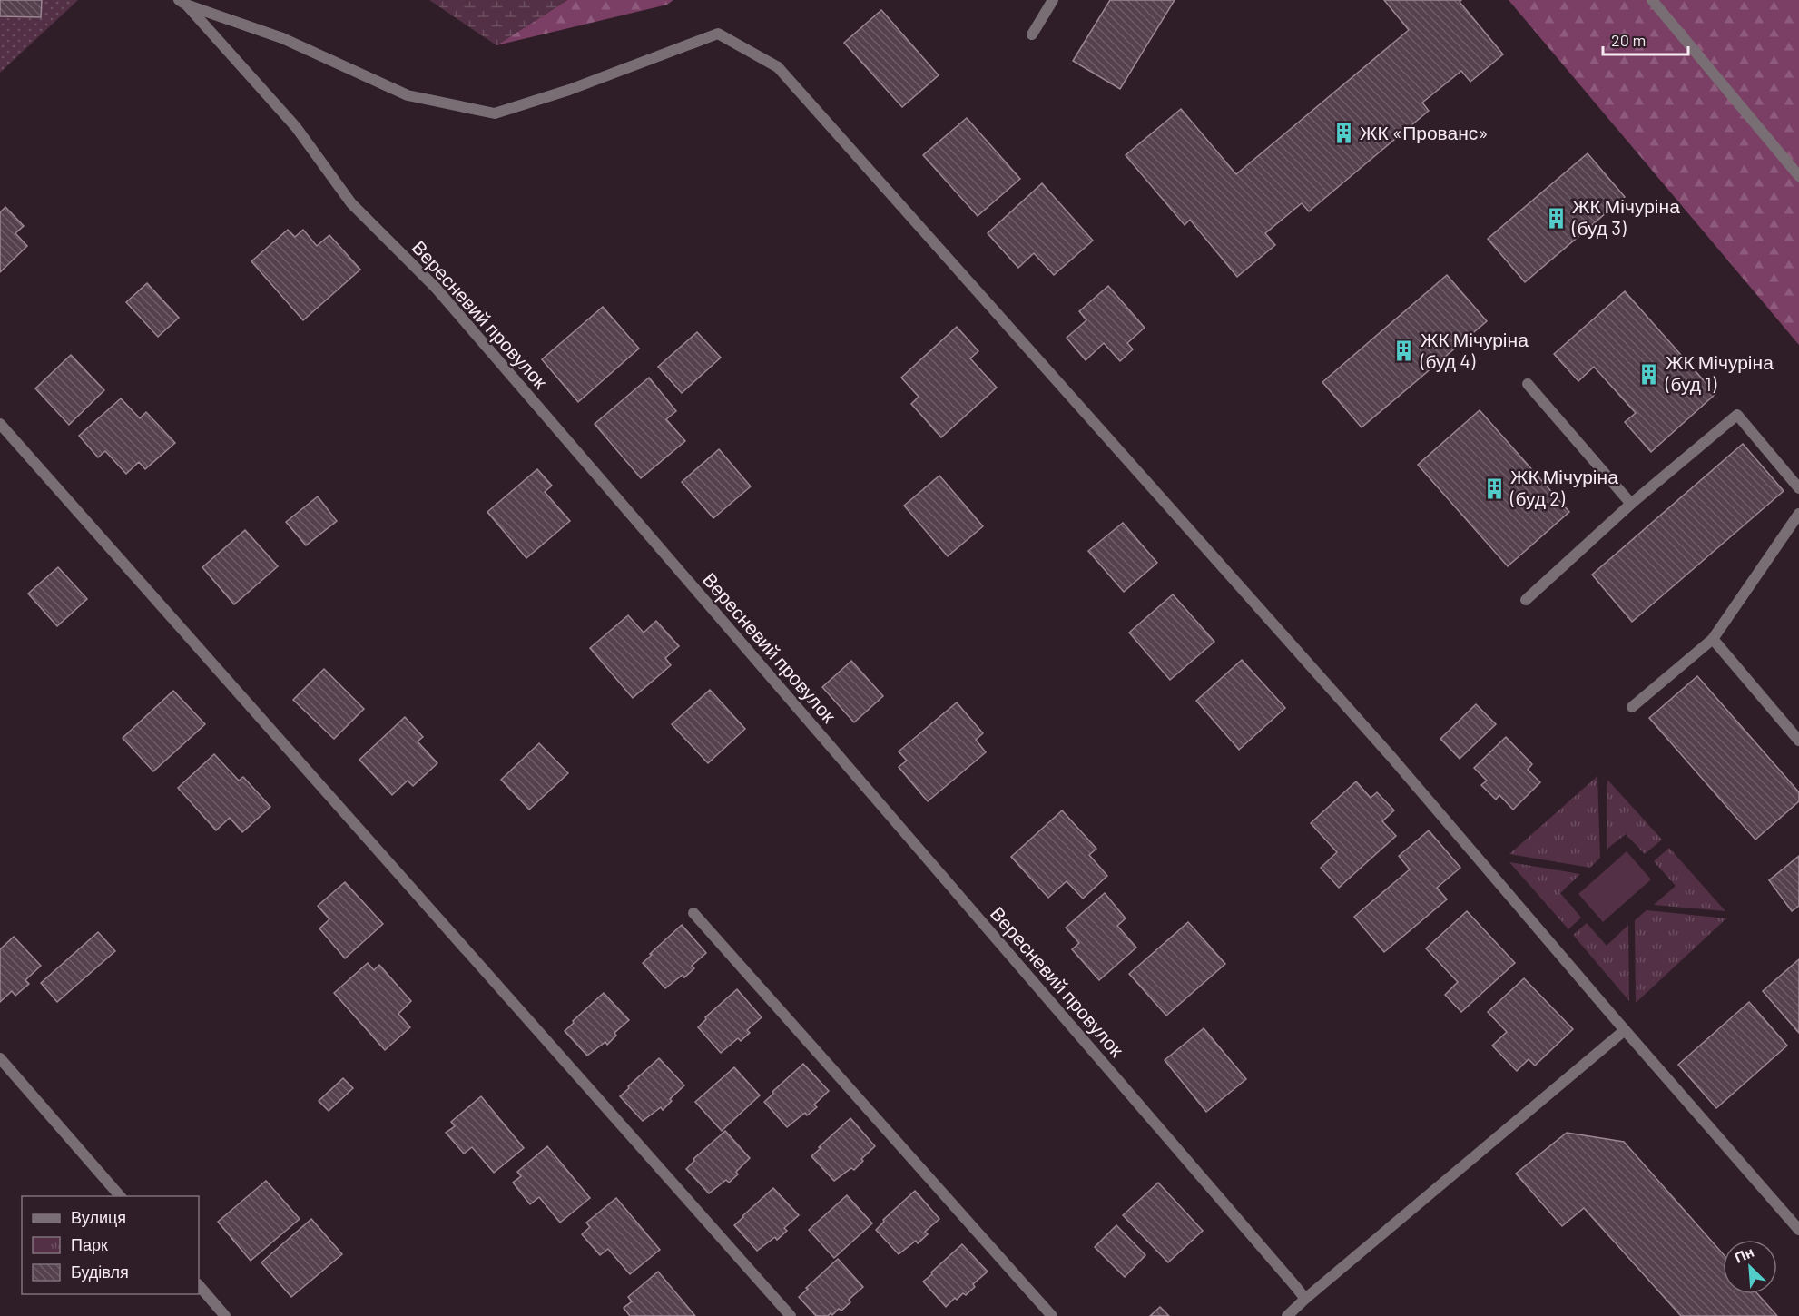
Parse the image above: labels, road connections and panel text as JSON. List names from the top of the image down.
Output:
{
  "streets": {
    "street": ["Вересневий провулок"]
  },
  "places": {
    "building": [
      "ЖК «Прованс»",
      "ЖК Мічуріна (буд 3)",
      "ЖК Мічуріна (буд 4)",
      "ЖК Мічуріна (буд 1)",
      "ЖК Мічуріна (буд 2)"
    ]
  },
  "legend": ["Вулиця", "Парк", "Будівля"],
  "scale_bar": "20 m",
  "north": "top left"
}
